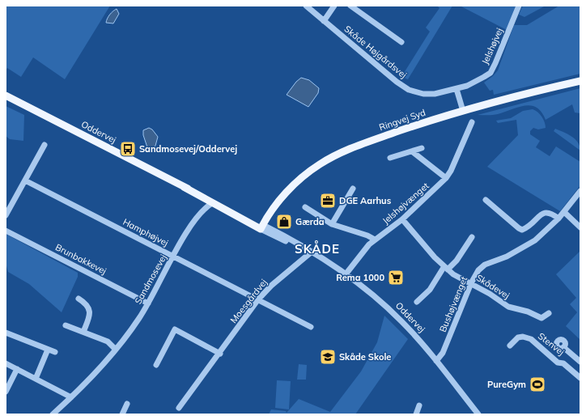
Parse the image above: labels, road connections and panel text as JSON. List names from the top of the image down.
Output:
{
  "streets": {
    "main road": ["Ringvej Syd", "Oddervej"],
    "street": [
      "Jelshøjvej",
      "Skåde Højgårdsvej",
      "Jelshøjvænget",
      "Hamphøjvej",
      "Brunbakkevej",
      "Sandmosevej",
      "Skådevej",
      "Moesgårdvej",
      "Bushøjvænget",
      "Stenvej"
    ]
  },
  "crossings": [
    ["Jelshøjvej", "Skåde Højgårdsvej"],
    ["Ringvej Syd", "Oddervej"],
    ["Oddervej", "Jelshøjvænget"],
    ["Oddervej", "Sandmosevej"],
    ["Oddervej", "Moesgårdvej"],
    ["Oddervej", "Bushøjvænget"],
    ["Jelshøjvænget", "Skådevej"],
    ["Hamphøjvej", "Sandmosevej"],
    ["Hamphøjvej", "Moesgårdvej"],
    ["Brunbakkevej", "Sandmosevej"],
    ["Skådevej", "Bushøjvænget"]
  ],
  "districts": ["SKÅDE"],
  "places": {
    "bus stop": ["Sandmosevej/Oddervej"],
    "office": ["DGE Aarhus"],
    "shop": ["Gærda"],
    "supermarket": ["Rema 1000"],
    "school or university": ["Skåde Skole"],
    "sports": ["PureGym"]
  }
}
